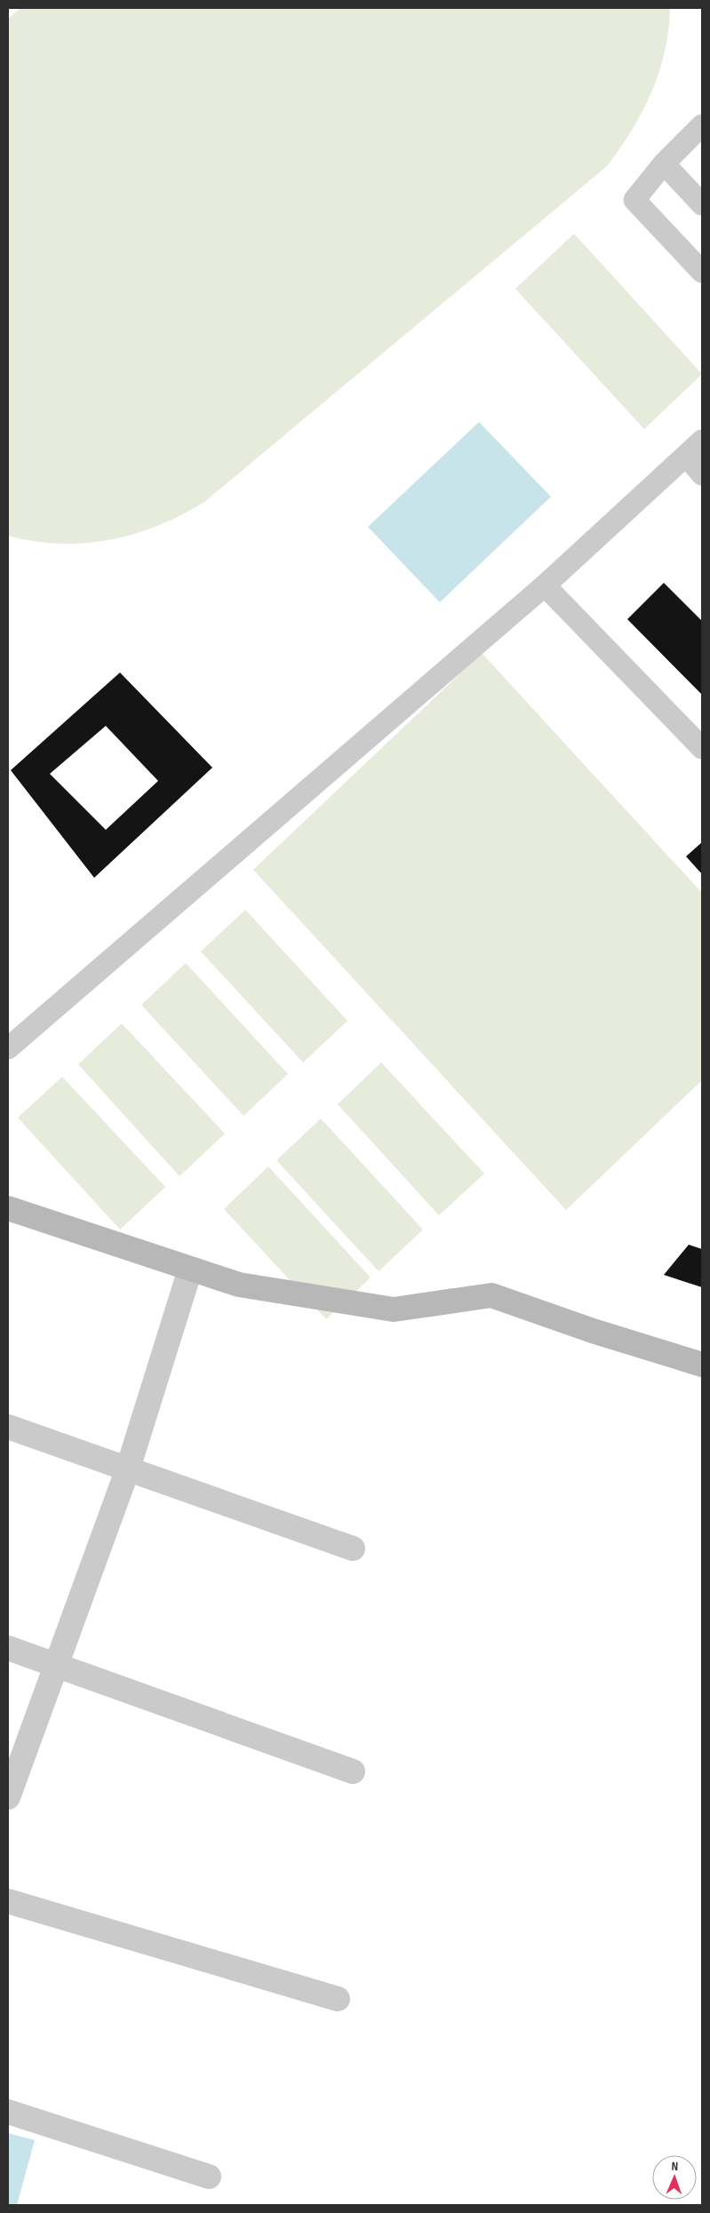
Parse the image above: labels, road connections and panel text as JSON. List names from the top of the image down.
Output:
{
  "north": "top"
}
